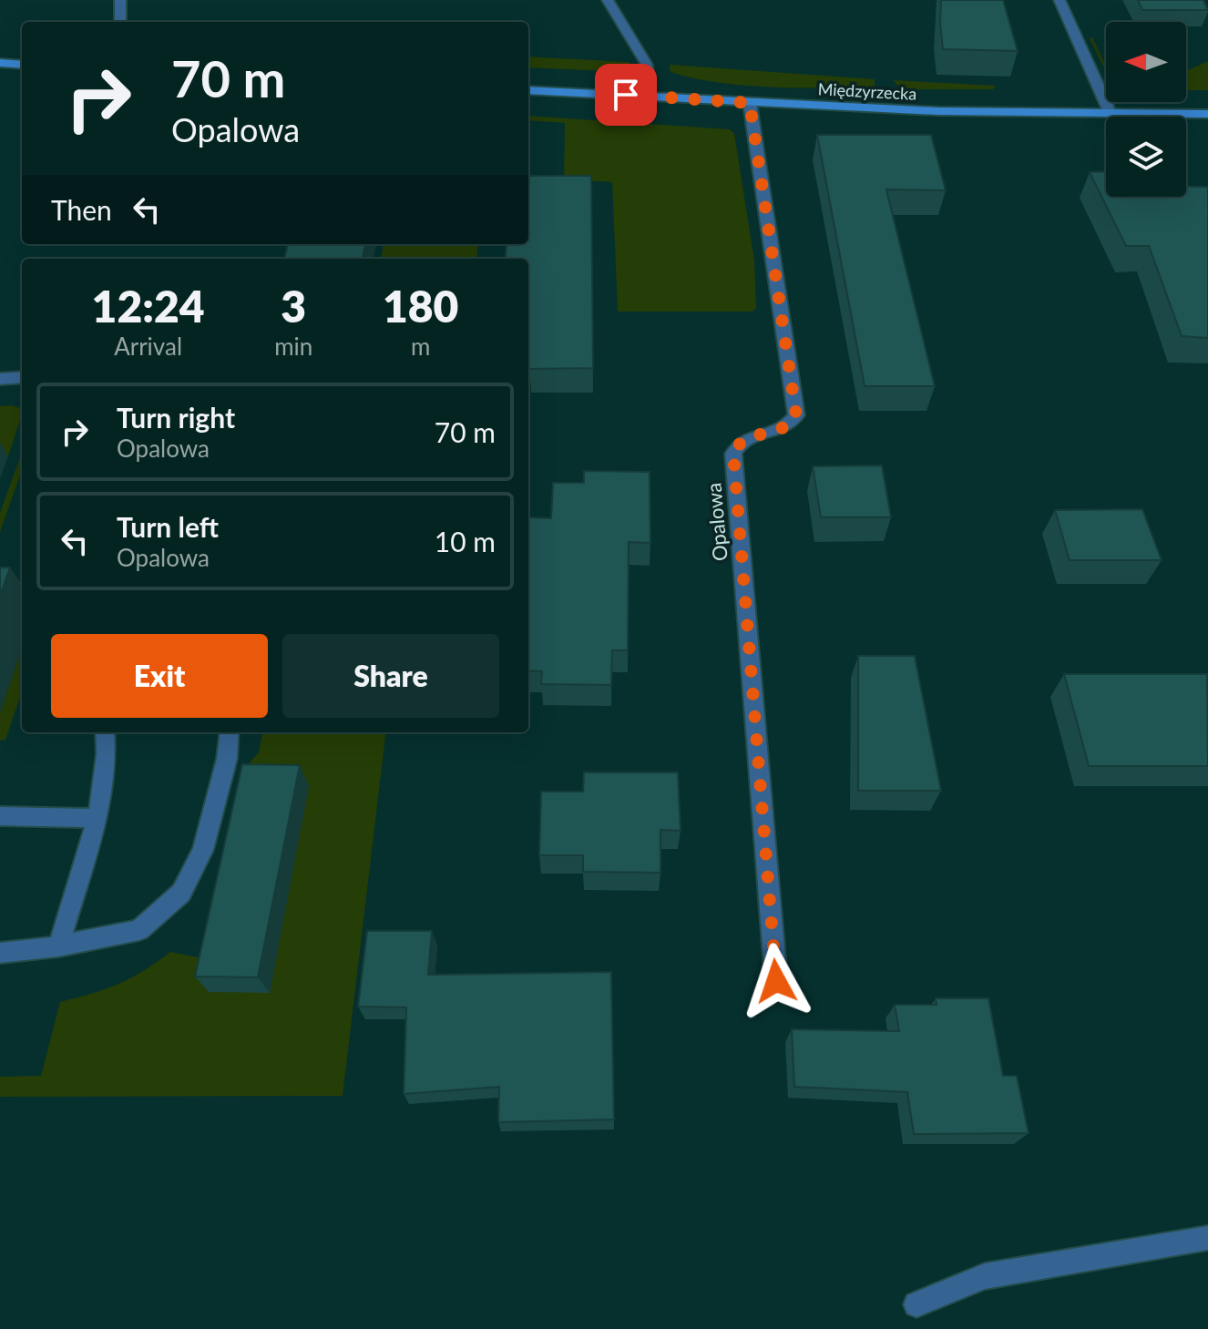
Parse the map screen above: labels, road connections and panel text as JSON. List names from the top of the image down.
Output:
{
  "streets": {
    "main road": ["Międzyrzecka"],
    "street": ["Opalowa"]
  },
  "crossings": [
    ["Międzyrzecka", "Opalowa"]
  ],
  "north": "left",
  "page": {
    "turn": ["70 m", "Opalowa"],
    "then": "Then",
    "eta": [
      "12:24",
      "Arrival",
      "3",
      "min",
      "180",
      "m"
    ],
    "list": [
      {
        "name": "Turn right",
        "note": "Opalowa",
        "value": "70 m"
      },
      {
        "name": "Turn left",
        "note": "Opalowa",
        "value": "10 m"
      }
    ],
    "buttons": ["Exit", "Share"]
  }
}
